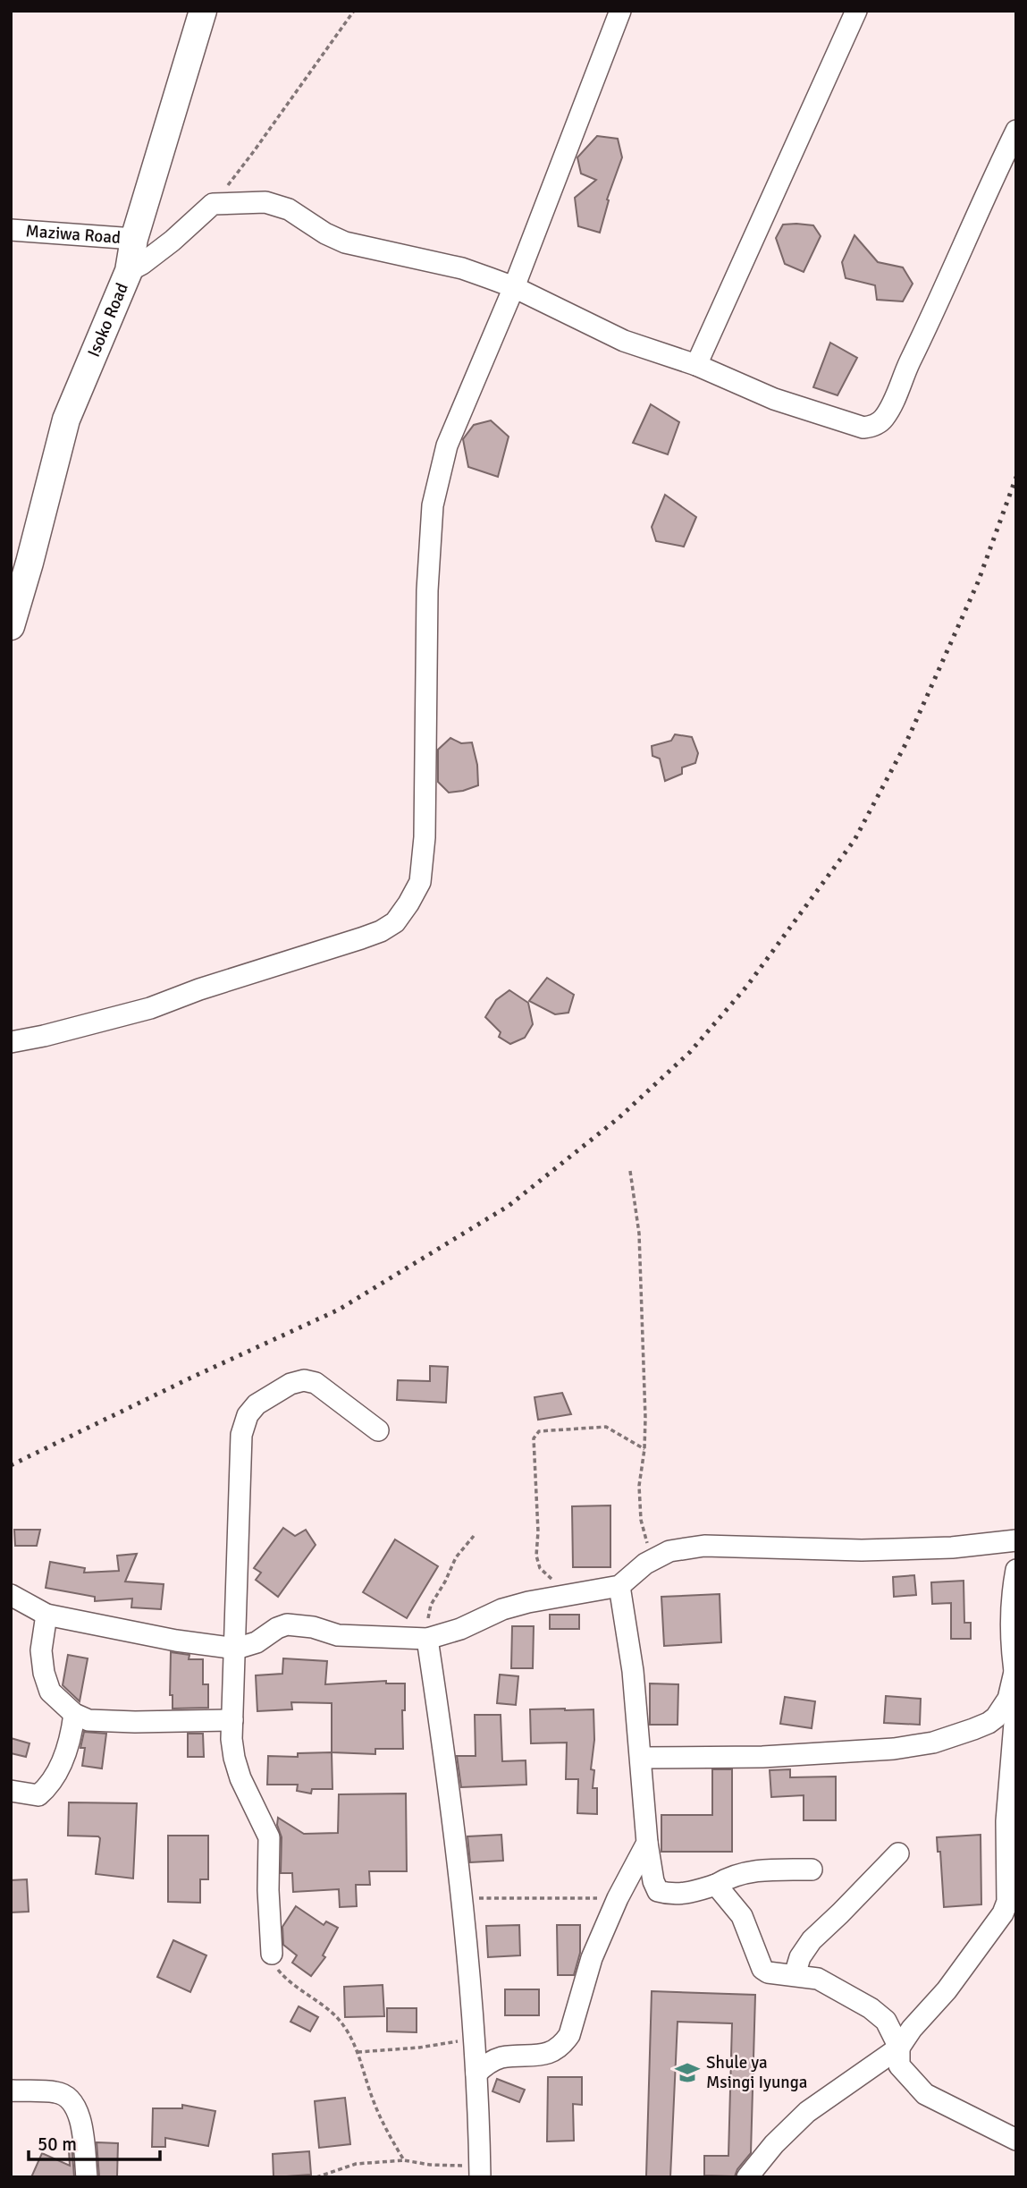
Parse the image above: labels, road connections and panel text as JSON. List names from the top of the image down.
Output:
{
  "streets": {
    "street": ["Maziwa Road", "Isoko Road"]
  },
  "crossings": [
    ["Maziwa Road", "Isoko Road"]
  ],
  "places": {
    "school or university": ["Shule ya Msingi Iyunga"]
  },
  "scale_bar": "50 m"
}
